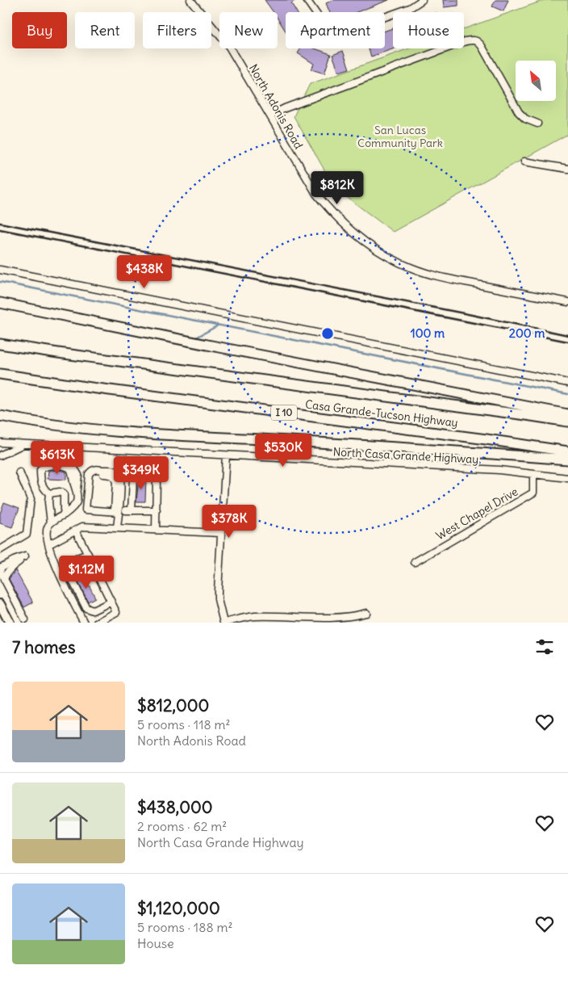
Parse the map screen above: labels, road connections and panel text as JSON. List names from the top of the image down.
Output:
{
  "streets": {
    "highway": ["I 10", "Casa Grande-Tucson Highway"],
    "street": ["North Adonis Road", "North Casa Grande Highway", "West Chapel Drive"]
  },
  "crossings": [
    ["North Casa Grande Highway", "West Chapel Drive"]
  ],
  "parks": ["San Lucas Community Park"],
  "north": "top left",
  "page": {
    "chip": [
      "Buy",
      "Rent",
      "Filters",
      "New",
      "Apartment",
      "House"
    ],
    "price": [
      "$812K",
      "$438K",
      "$530K",
      "$613K",
      "$349K",
      "$378K",
      "$1.12M"
    ],
    "heading": "7 homes",
    "list": [
      {
        "name": "$812,000",
        "note": "5 rooms · 118 m² · North Adonis Road"
      },
      {
        "name": "$438,000",
        "note": "2 rooms · 62 m² · North Casa Grande Highway"
      },
      {
        "name": "$1,120,000",
        "note": "5 rooms · 188 m² · House"
      }
    ]
  },
  "rings": ["100 m", "200 m"]
}
